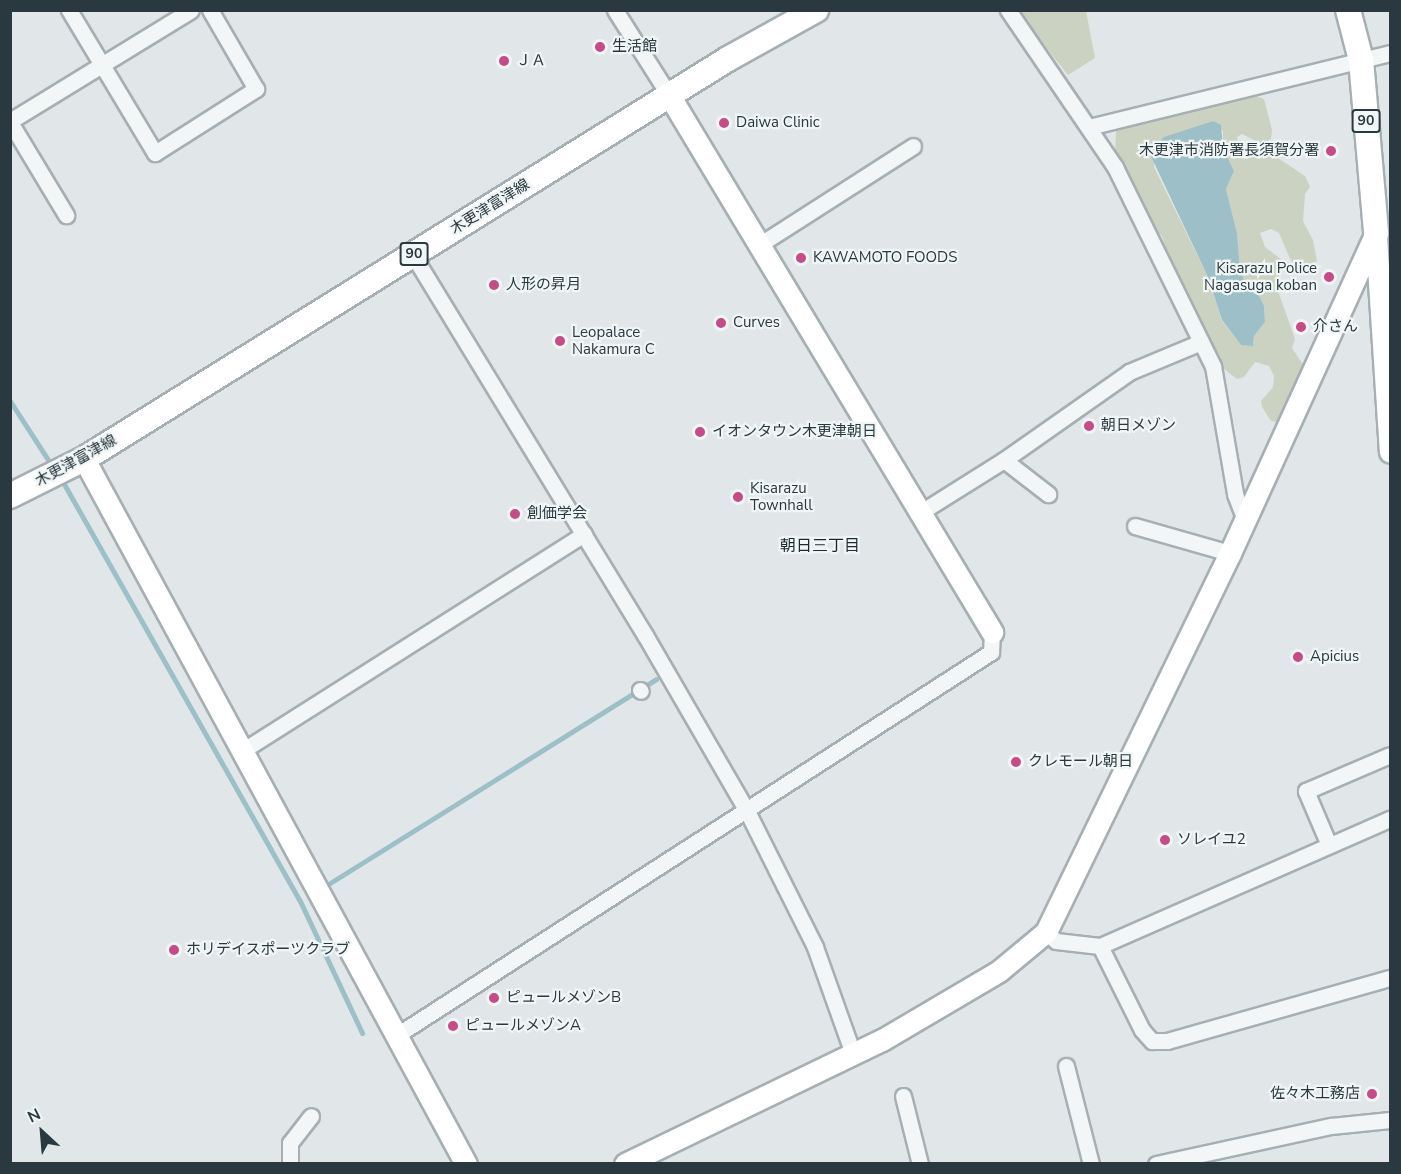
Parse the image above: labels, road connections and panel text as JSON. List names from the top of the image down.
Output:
{
  "streets": {
    "main road": ["90", "木更津富津線"]
  },
  "districts": ["朝日三丁目"],
  "places": [
    "生活館",
    "ＪＡ",
    "Daiwa Clinic",
    "木更津市消防署長須賀分署",
    "KAWAMOTO FOODS",
    "Kisarazu Police Nagasuga koban",
    "人形の昇月",
    "Curves",
    "介さん",
    "Leopalace Nakamura C",
    "朝日メゾン",
    "イオンタウン木更津朝日",
    "Kisarazu Townhall",
    "創価学会",
    "Apicius",
    "クレモール朝日",
    "ソレイユ2",
    "ホリデイスポーツクラブ",
    "ピュールメゾンB",
    "ピュールメゾンA",
    "佐々木工務店"
  ],
  "north": "top left"
}
